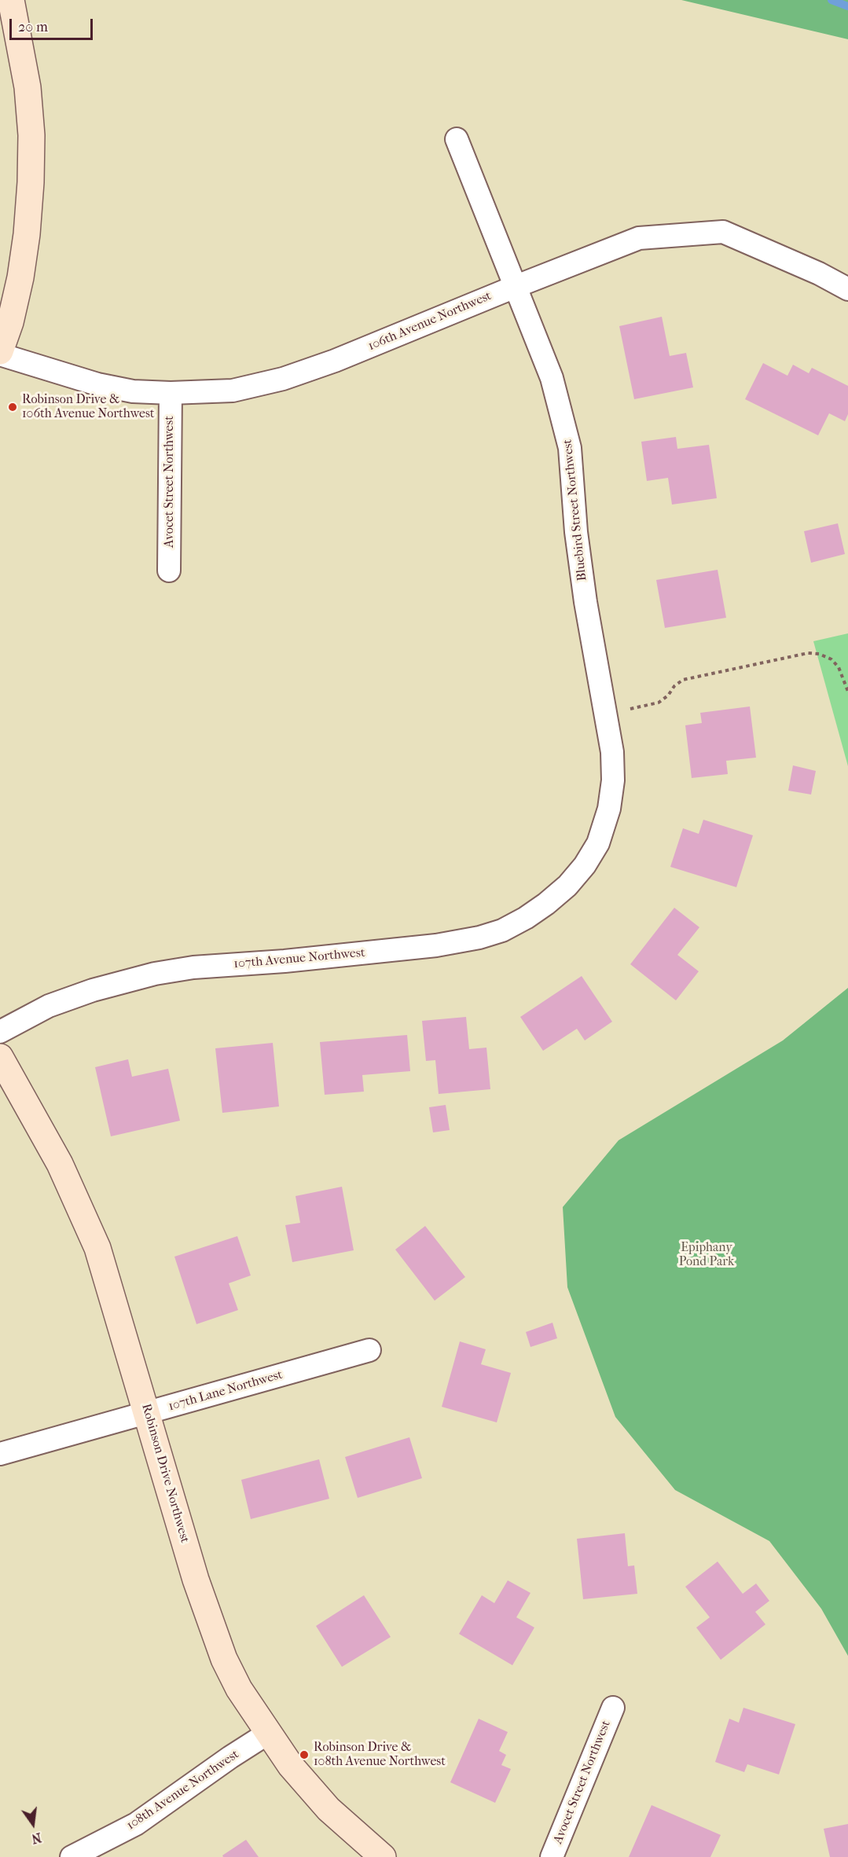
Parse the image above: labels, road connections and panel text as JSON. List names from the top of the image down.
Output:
{
  "streets": {
    "street": [
      "106th Avenue Northwest",
      "Avocet Street Northwest",
      "Bluebird Street Northwest",
      "107th Avenue Northwest",
      "107th Lane Northwest",
      "Robinson Drive Northwest",
      "108th Avenue Northwest"
    ]
  },
  "crossings": [
    ["106th Avenue Northwest", "Avocet Street Northwest"],
    ["106th Avenue Northwest", "Bluebird Street Northwest"],
    ["Bluebird Street Northwest", "107th Avenue Northwest"],
    ["107th Lane Northwest", "Robinson Drive Northwest"],
    ["Robinson Drive Northwest", "108th Avenue Northwest"]
  ],
  "parks": ["Epiphany Pond Park"],
  "places": ["Robinson Drive & 106th Avenue Northwest", "Robinson Drive & 108th Avenue Northwest"],
  "scale_bar": "20 m",
  "north": "bottom"
}
